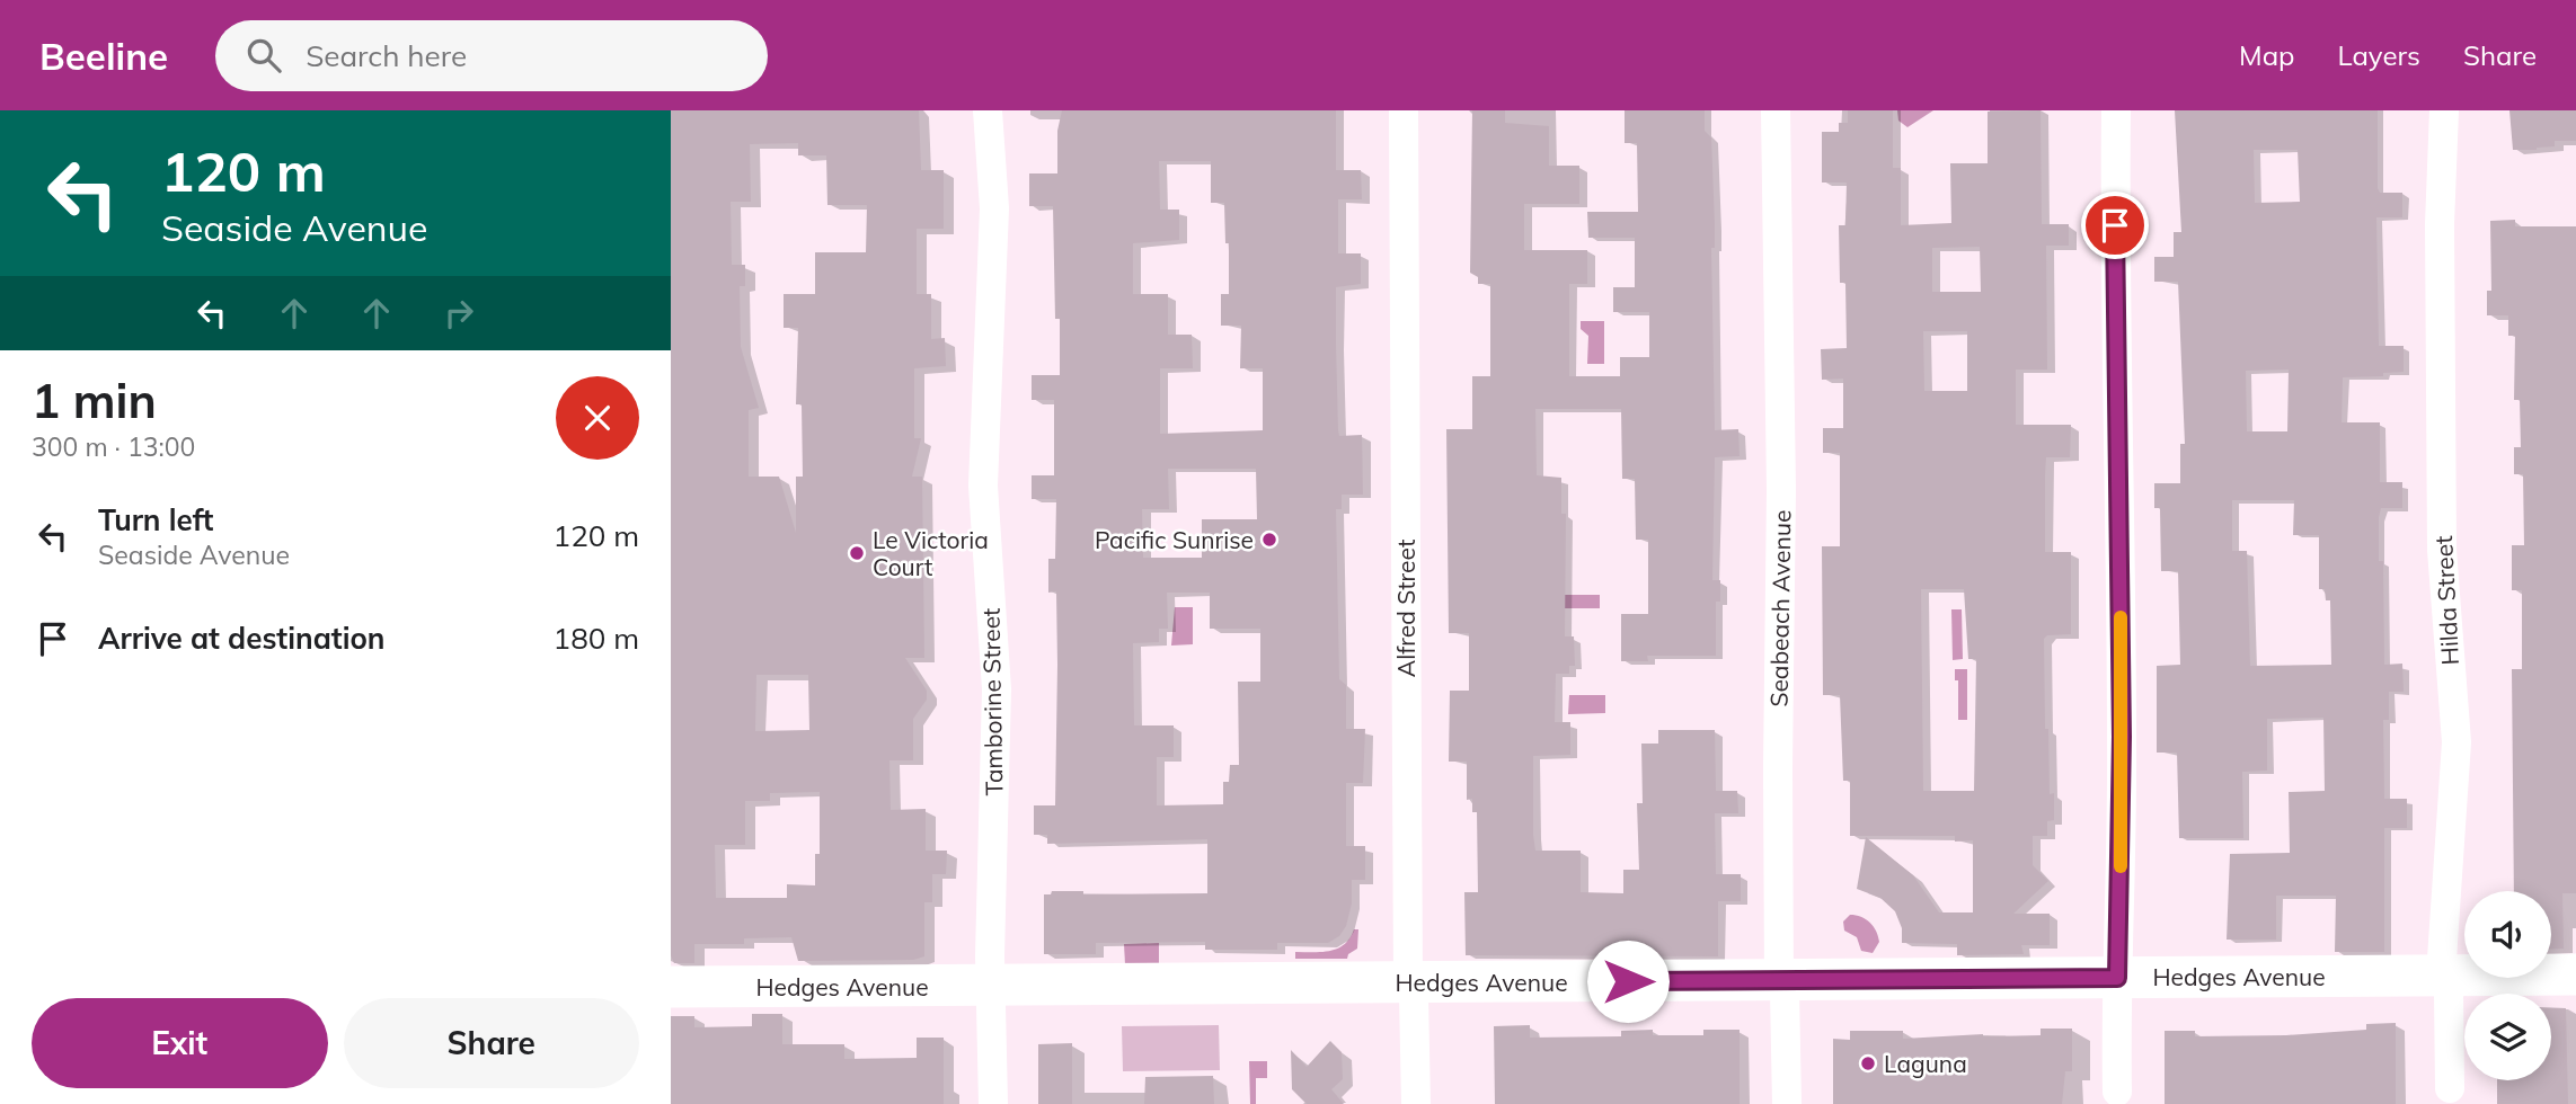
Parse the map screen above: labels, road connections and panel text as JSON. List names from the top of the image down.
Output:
{
  "streets": {
    "street": [
      "Hilda Street",
      "Alfred Street",
      "Seabeach Avenue",
      "Tamborine Street",
      "Hedges Avenue"
    ]
  },
  "crossings": [
    ["Hilda Street", "Hedges Avenue"],
    ["Alfred Street", "Hedges Avenue"],
    ["Seabeach Avenue", "Hedges Avenue"],
    ["Tamborine Street", "Hedges Avenue"]
  ],
  "places": ["Pacific Sunrise", "Le Victoria Court", "Laguna"],
  "page": {
    "header": "Beeline",
    "search": "Search here",
    "nav": ["Map", "Layers", "Share"],
    "turn": ["120 m", "Seaside Avenue"],
    "heading": ["1 min", "300 m · 13:00"],
    "list": [
      {
        "name": "Turn left",
        "note": "Seaside Avenue",
        "value": "120 m"
      },
      {
        "name": "Arrive at destination",
        "value": "180 m"
      }
    ],
    "buttons": ["Exit", "Share"]
  }
}
